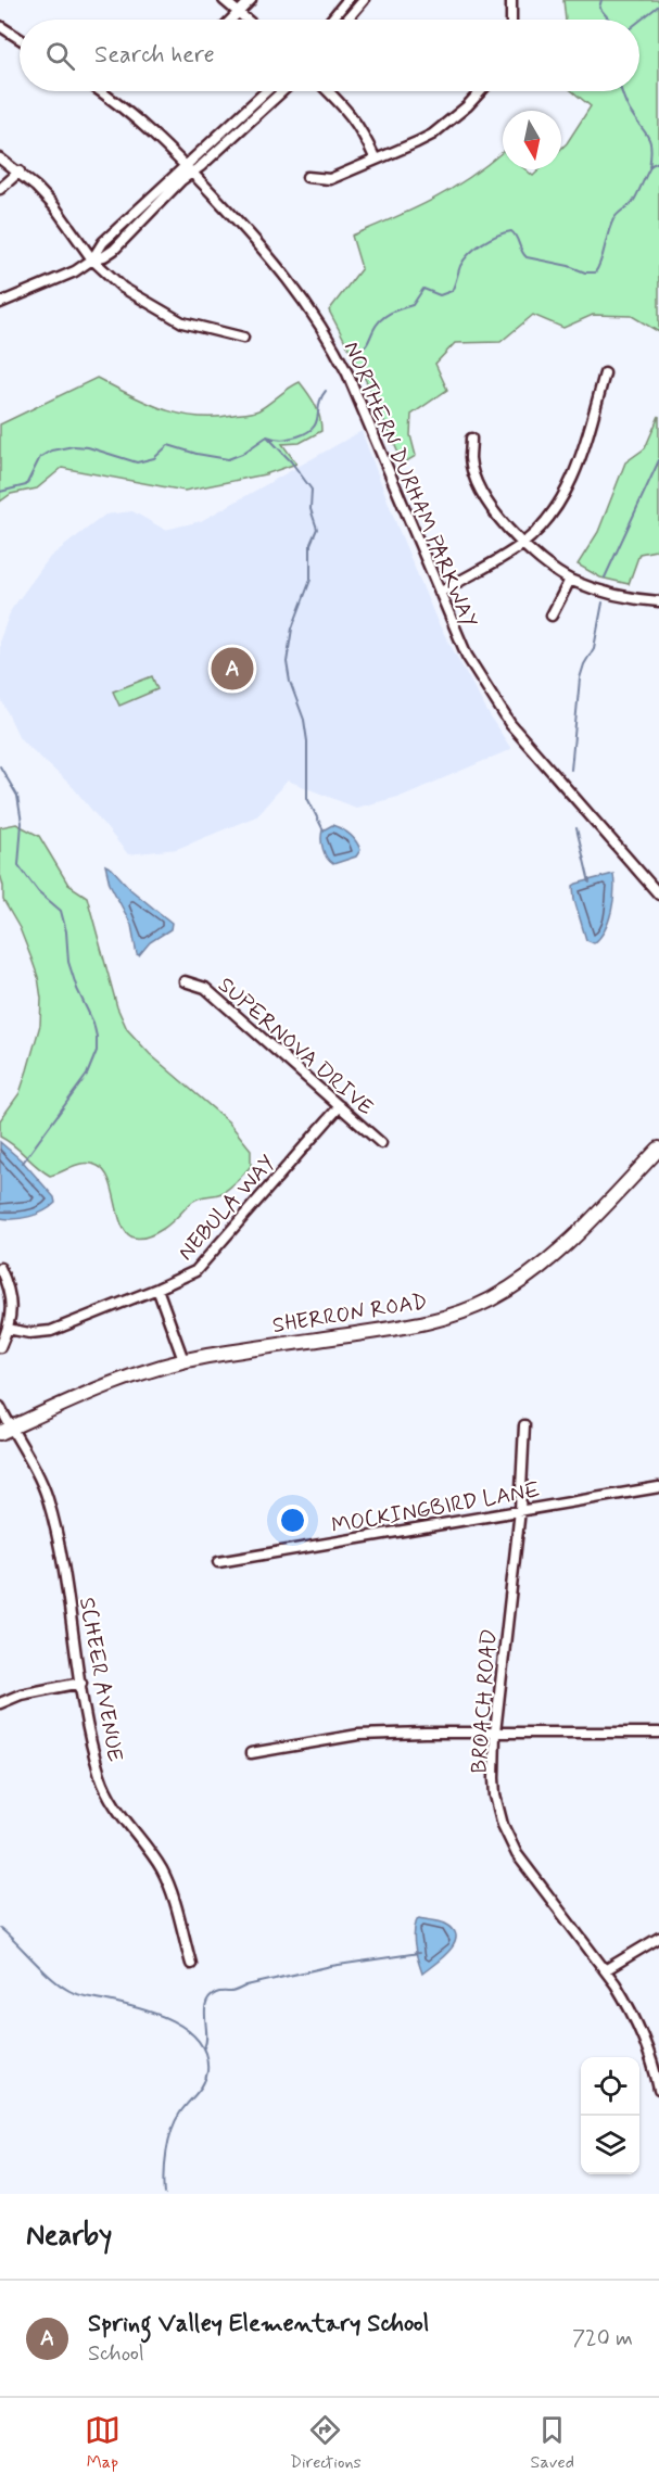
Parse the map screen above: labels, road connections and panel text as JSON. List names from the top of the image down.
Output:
{
  "streets": {
    "main road": ["SHERRON ROAD"],
    "street": [
      "NORTHERN DURHAM PARKWAY",
      "SUPERNOVA DRIVE",
      "NEBULA WAY",
      "MOCKINGBIRD LANE",
      "SCHEER AVENUE",
      "BROACH ROAD"
    ]
  },
  "crossings": [
    ["SUPERNOVA DRIVE", "NEBULA WAY"],
    ["SHERRON ROAD", "SCHEER AVENUE"],
    ["MOCKINGBIRD LANE", "BROACH ROAD"]
  ],
  "north": "bottom",
  "page": {
    "search": "Search here",
    "pins": "A",
    "heading": "Nearby",
    "list": [
      {
        "mark": "A",
        "name": "Spring Valley Elementary School",
        "note": "School",
        "value": "720 m"
      }
    ],
    "nav": ["Map", "Directions", "Saved"]
  }
}
